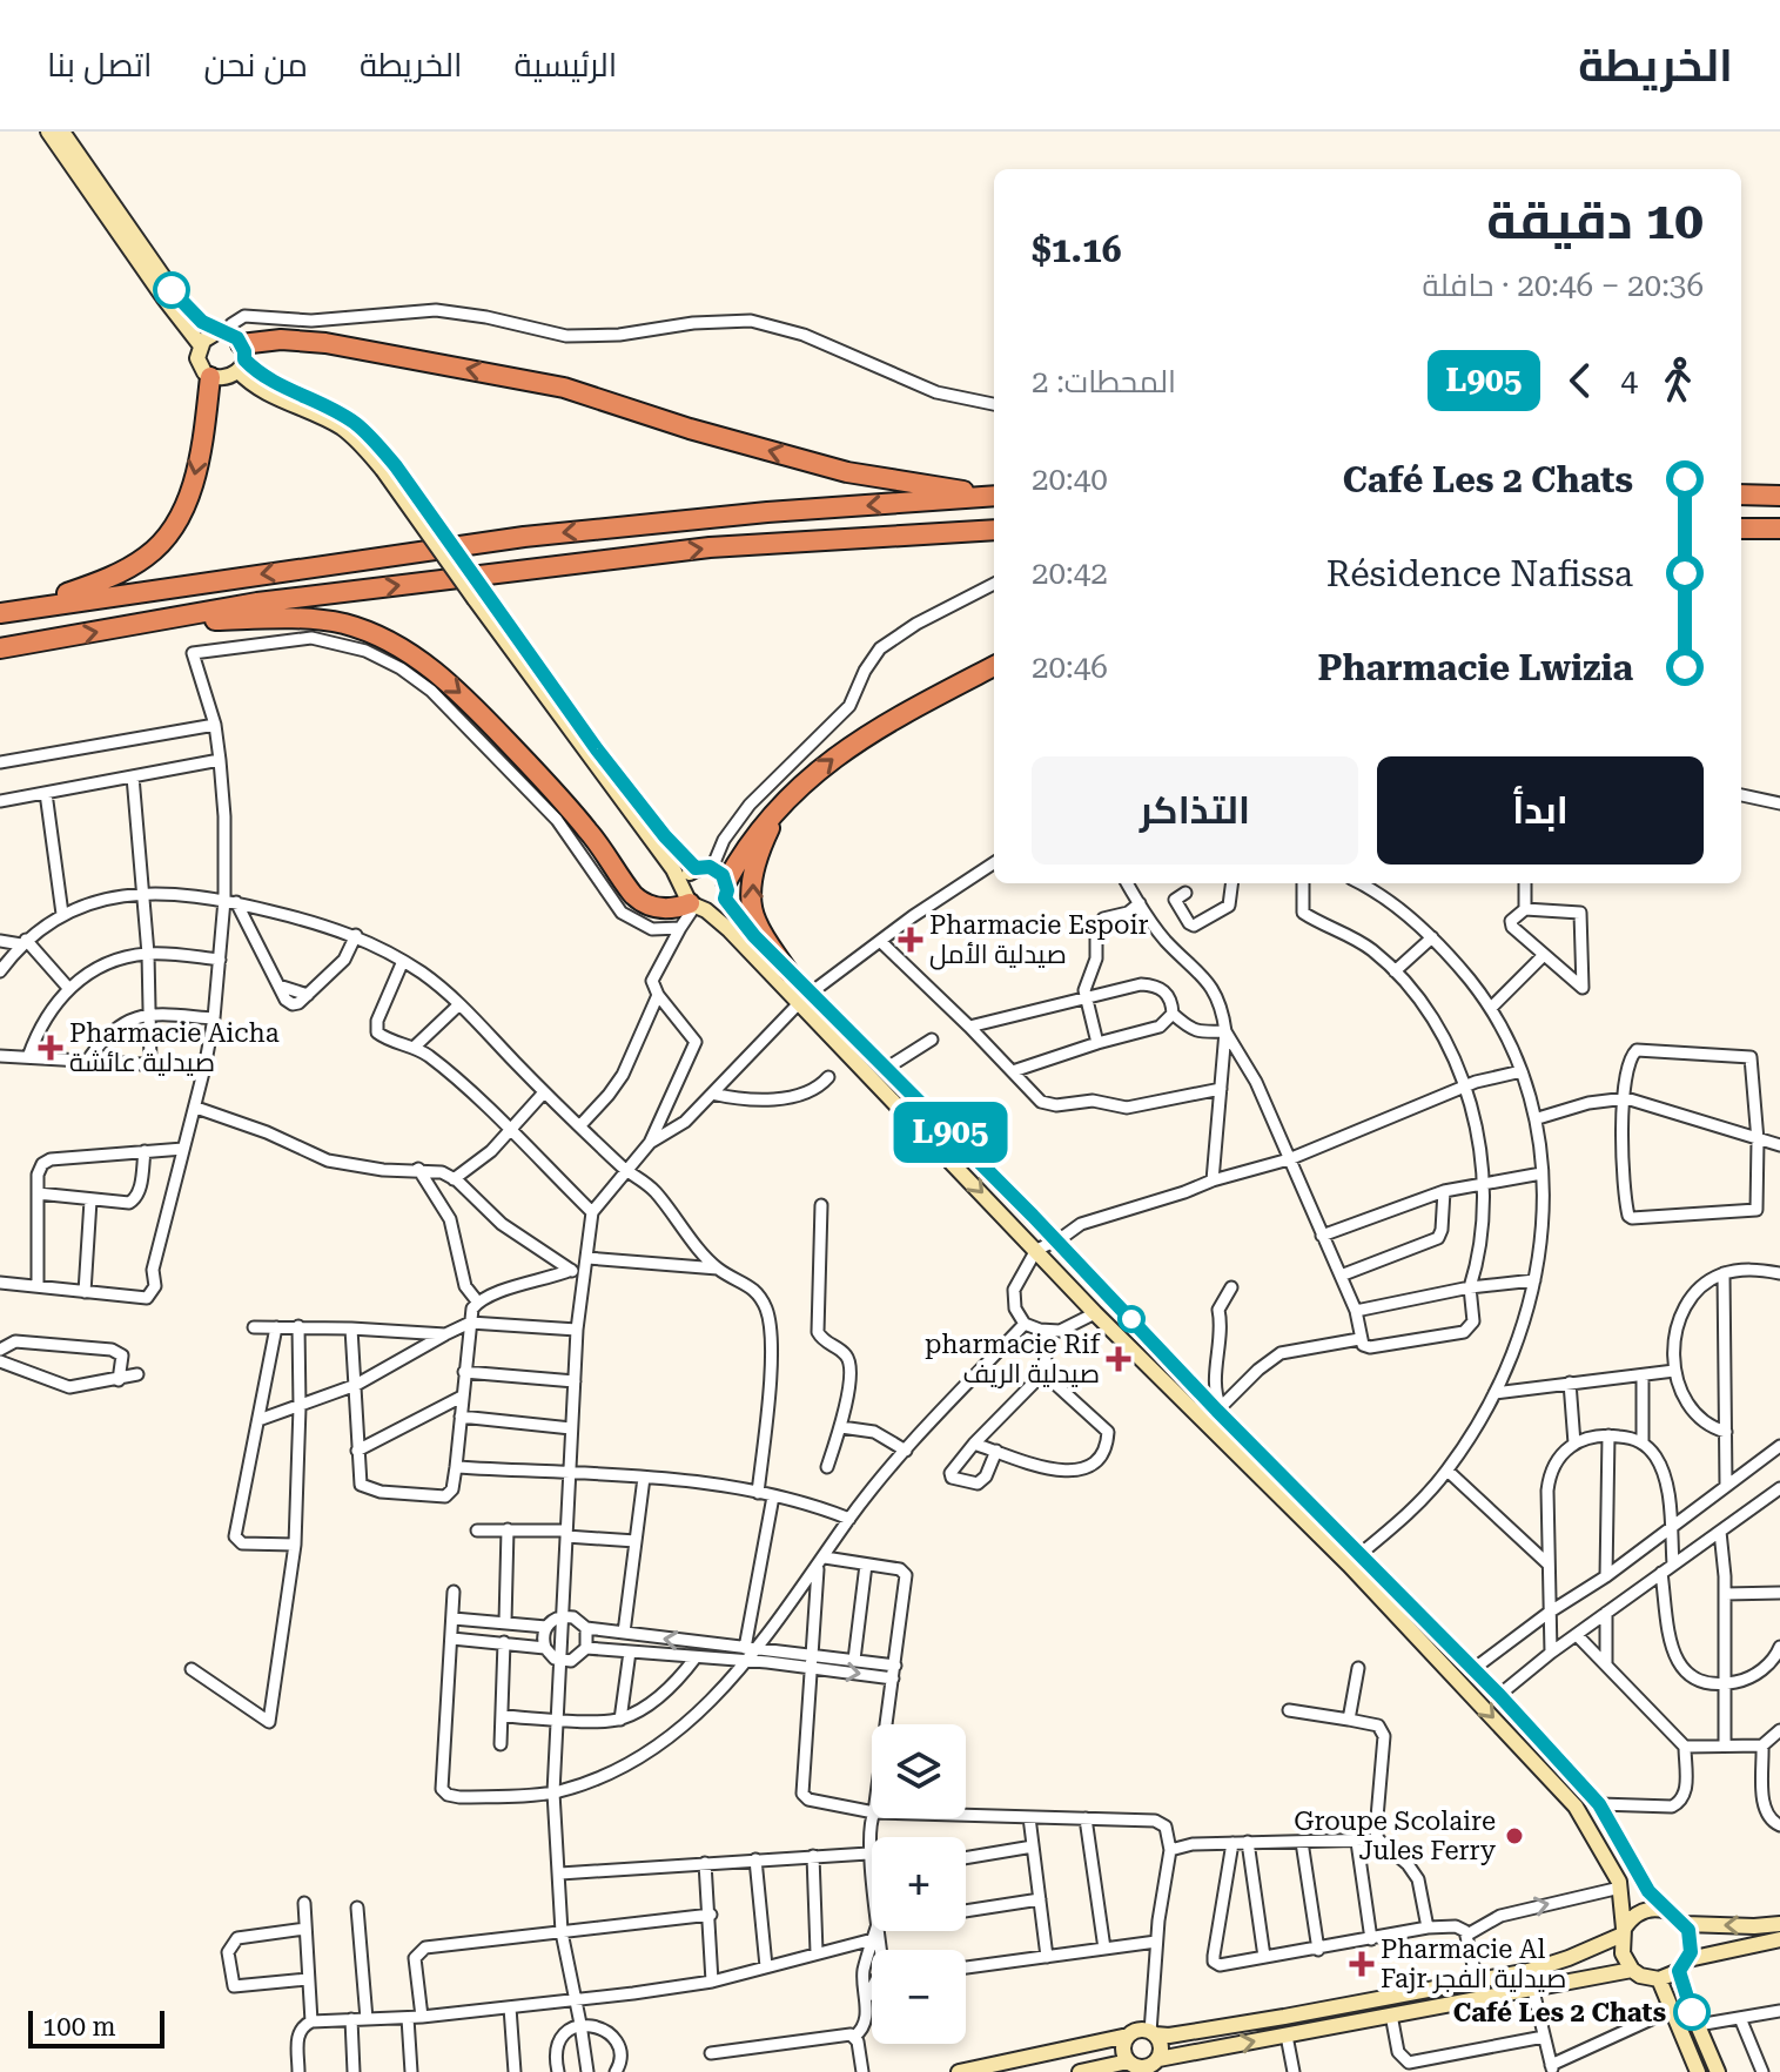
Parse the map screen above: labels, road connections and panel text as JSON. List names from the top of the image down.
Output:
{
  "places": {
    "health": [
      "Pharmacie Espoir صيدلية الأمل",
      "Pharmacie Aicha صيدلية عائشة",
      "pharmacie Rif صيدلية الريف",
      "Pharmacie Al Fajr صيدلية الفجر"
    ],
    "other": ["Groupe Scolaire Jules Ferry", "Café Les 2 Chats"]
  },
  "lines": ["bus line L905"],
  "scale_bar": "100 m",
  "page": {
    "header": "الخريطة",
    "nav": [
      "الرئيسية",
      "الخريطة",
      "من نحن",
      "اتصل بنا"
    ],
    "on_map": "L905",
    "heading": ["10 دقيقة", "20:36 – 20:46 · حافلة", "$1.16"],
    "legs": ["4", "L905", "المحطات: 2"],
    "list": [
      {
        "name": "Café Les 2 Chats",
        "value": "20:40"
      },
      {
        "name": "Résidence Nafissa",
        "value": "20:42"
      },
      {
        "name": "Pharmacie Lwizia",
        "value": "20:46"
      }
    ],
    "buttons": ["ابدأ", "التذاكر"],
    "map_buttons": ["+", "−"],
    "scale": "100 m"
  }
}
